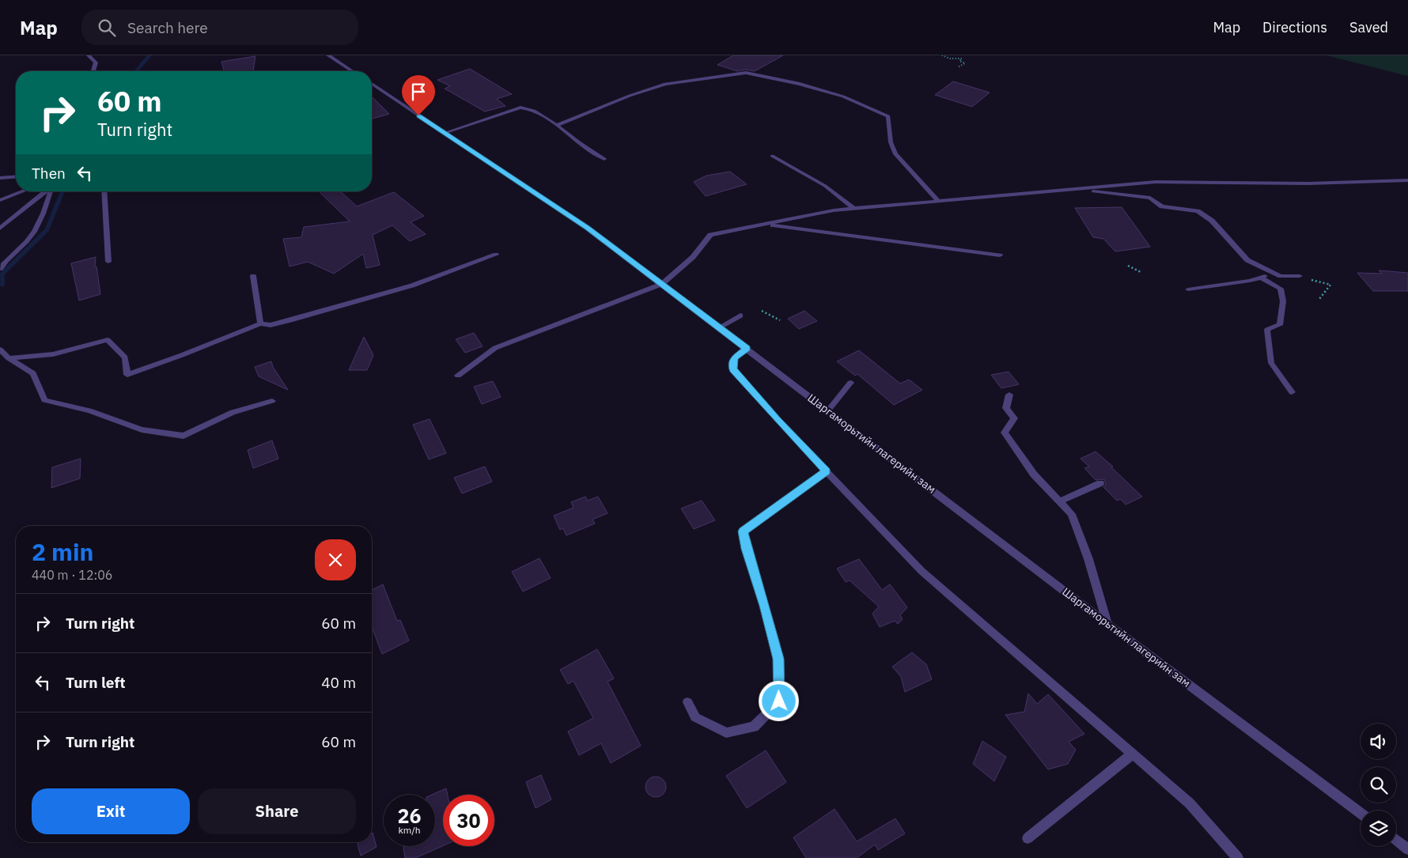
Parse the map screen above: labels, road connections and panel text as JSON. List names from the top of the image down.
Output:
{
  "streets": {
    "street": ["Шаргаморьтийн лагерийн зам"]
  },
  "page": {
    "header": "Map",
    "search": "Search here",
    "nav": ["Map", "Directions", "Saved"],
    "turn": ["60 m", "Turn right"],
    "then": "Then",
    "heading": ["2 min", "440 m · 12:06"],
    "list": [
      {
        "name": "Turn right",
        "value": "60 m"
      },
      {
        "name": "Turn left",
        "value": "40 m"
      },
      {
        "name": "Turn right",
        "value": "60 m"
      }
    ],
    "buttons": ["Exit", "Share"],
    "speed": "26 km/h",
    "limit": "30"
  }
}
